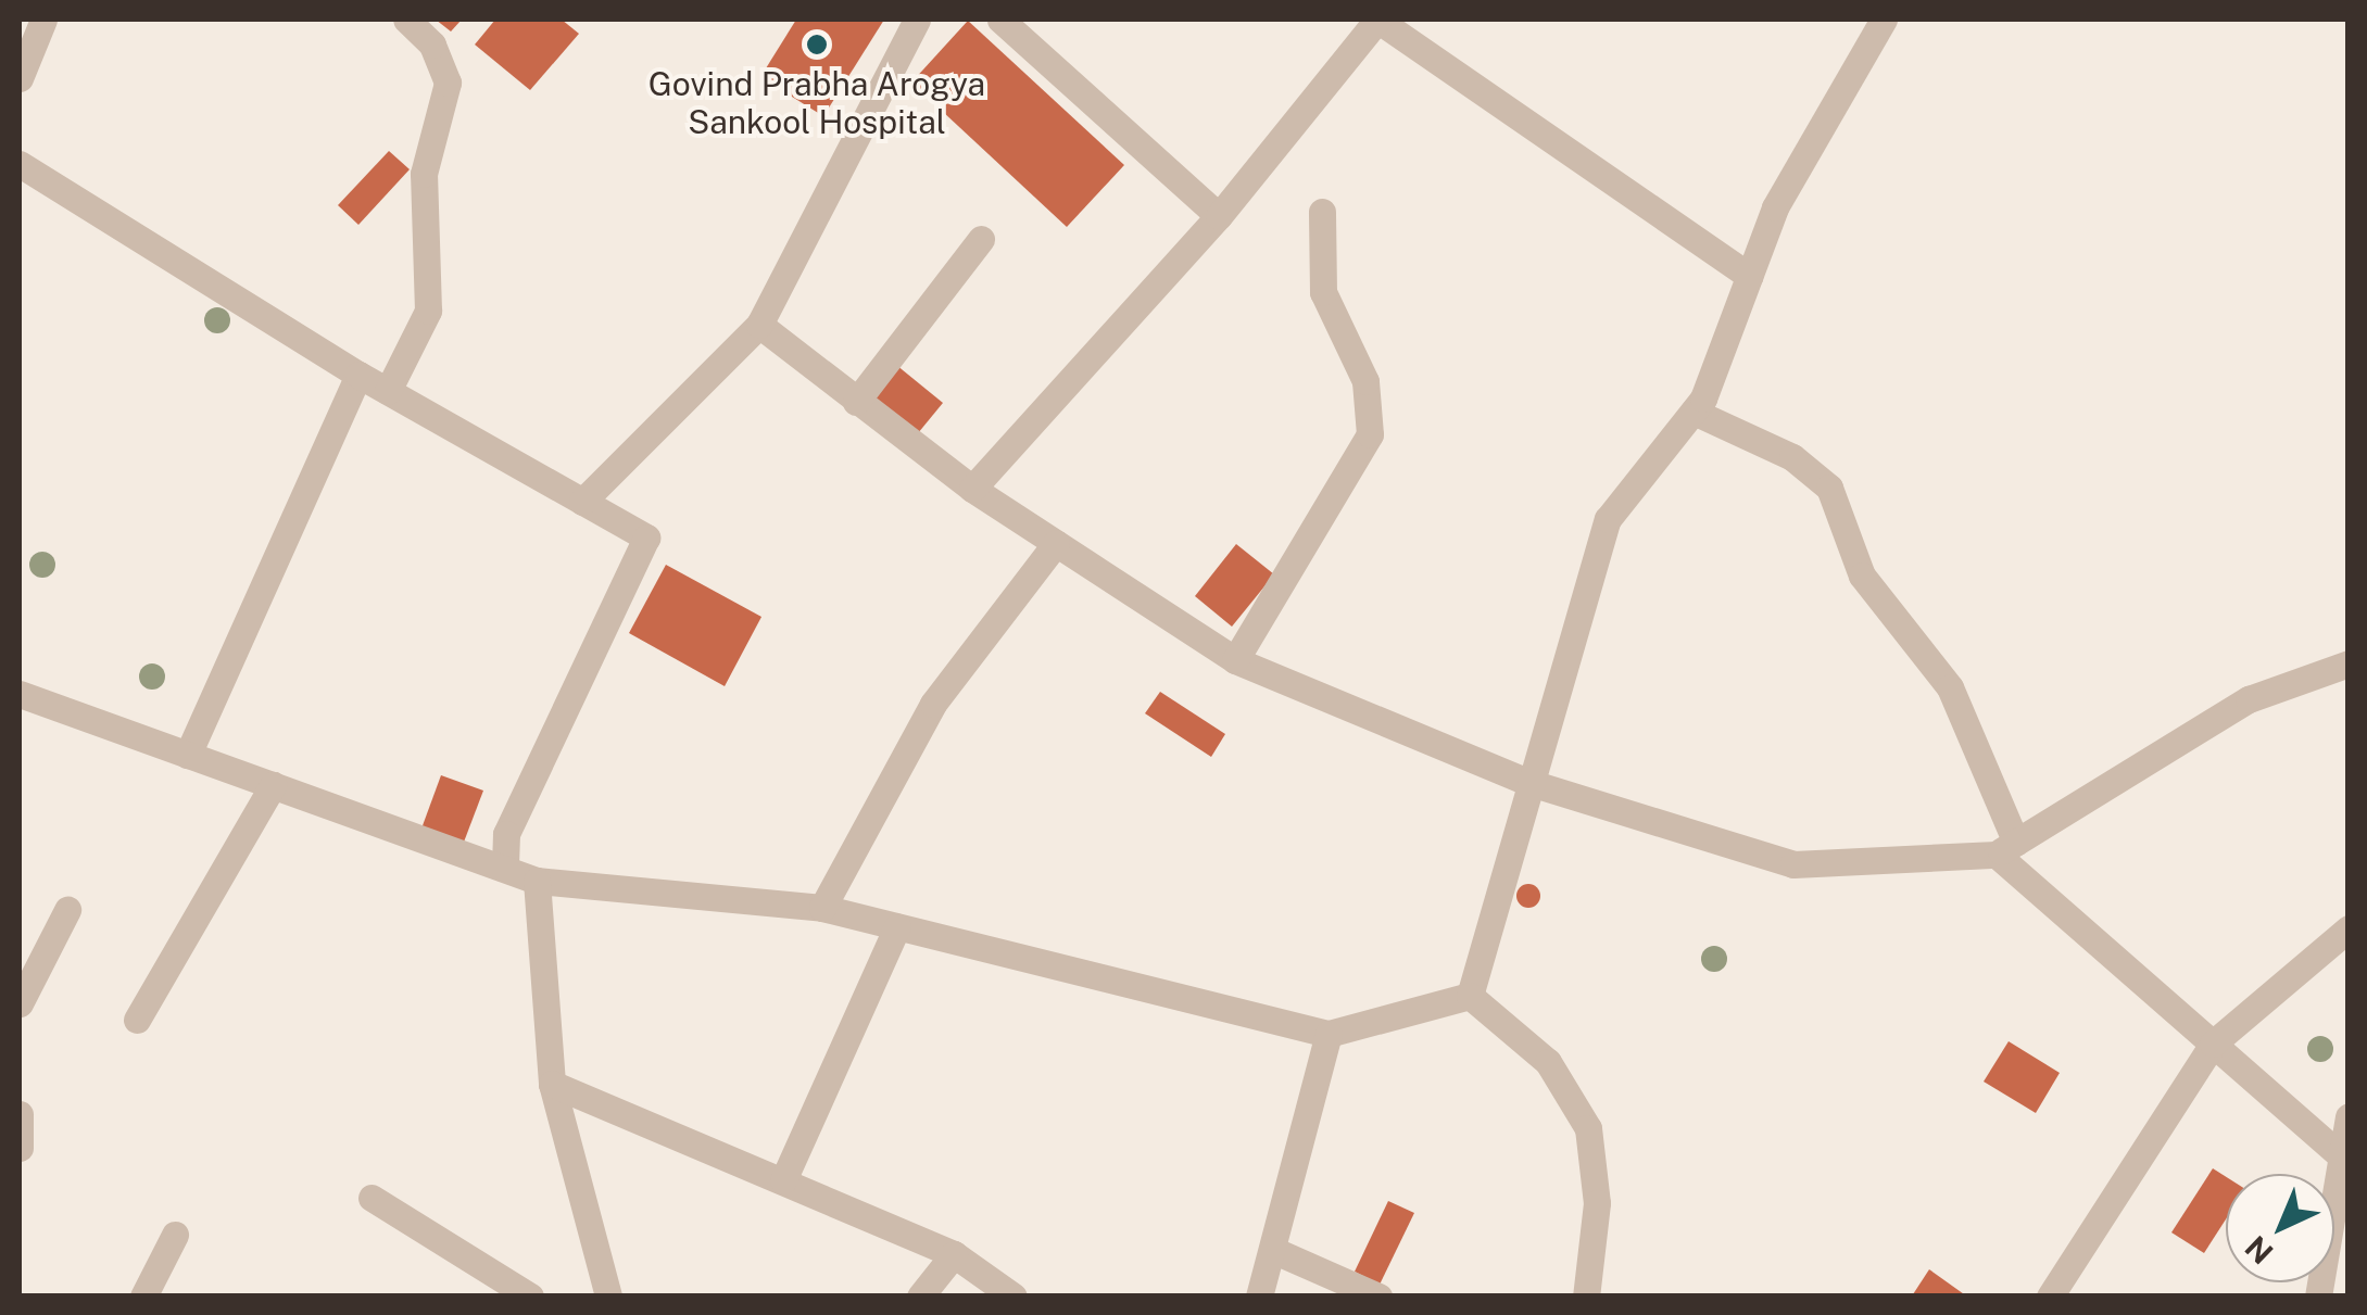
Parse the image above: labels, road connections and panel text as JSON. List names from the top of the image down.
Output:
{
  "places": ["Govind Prabha Arogya Sankool Hospital"],
  "north": "bottom left"
}
